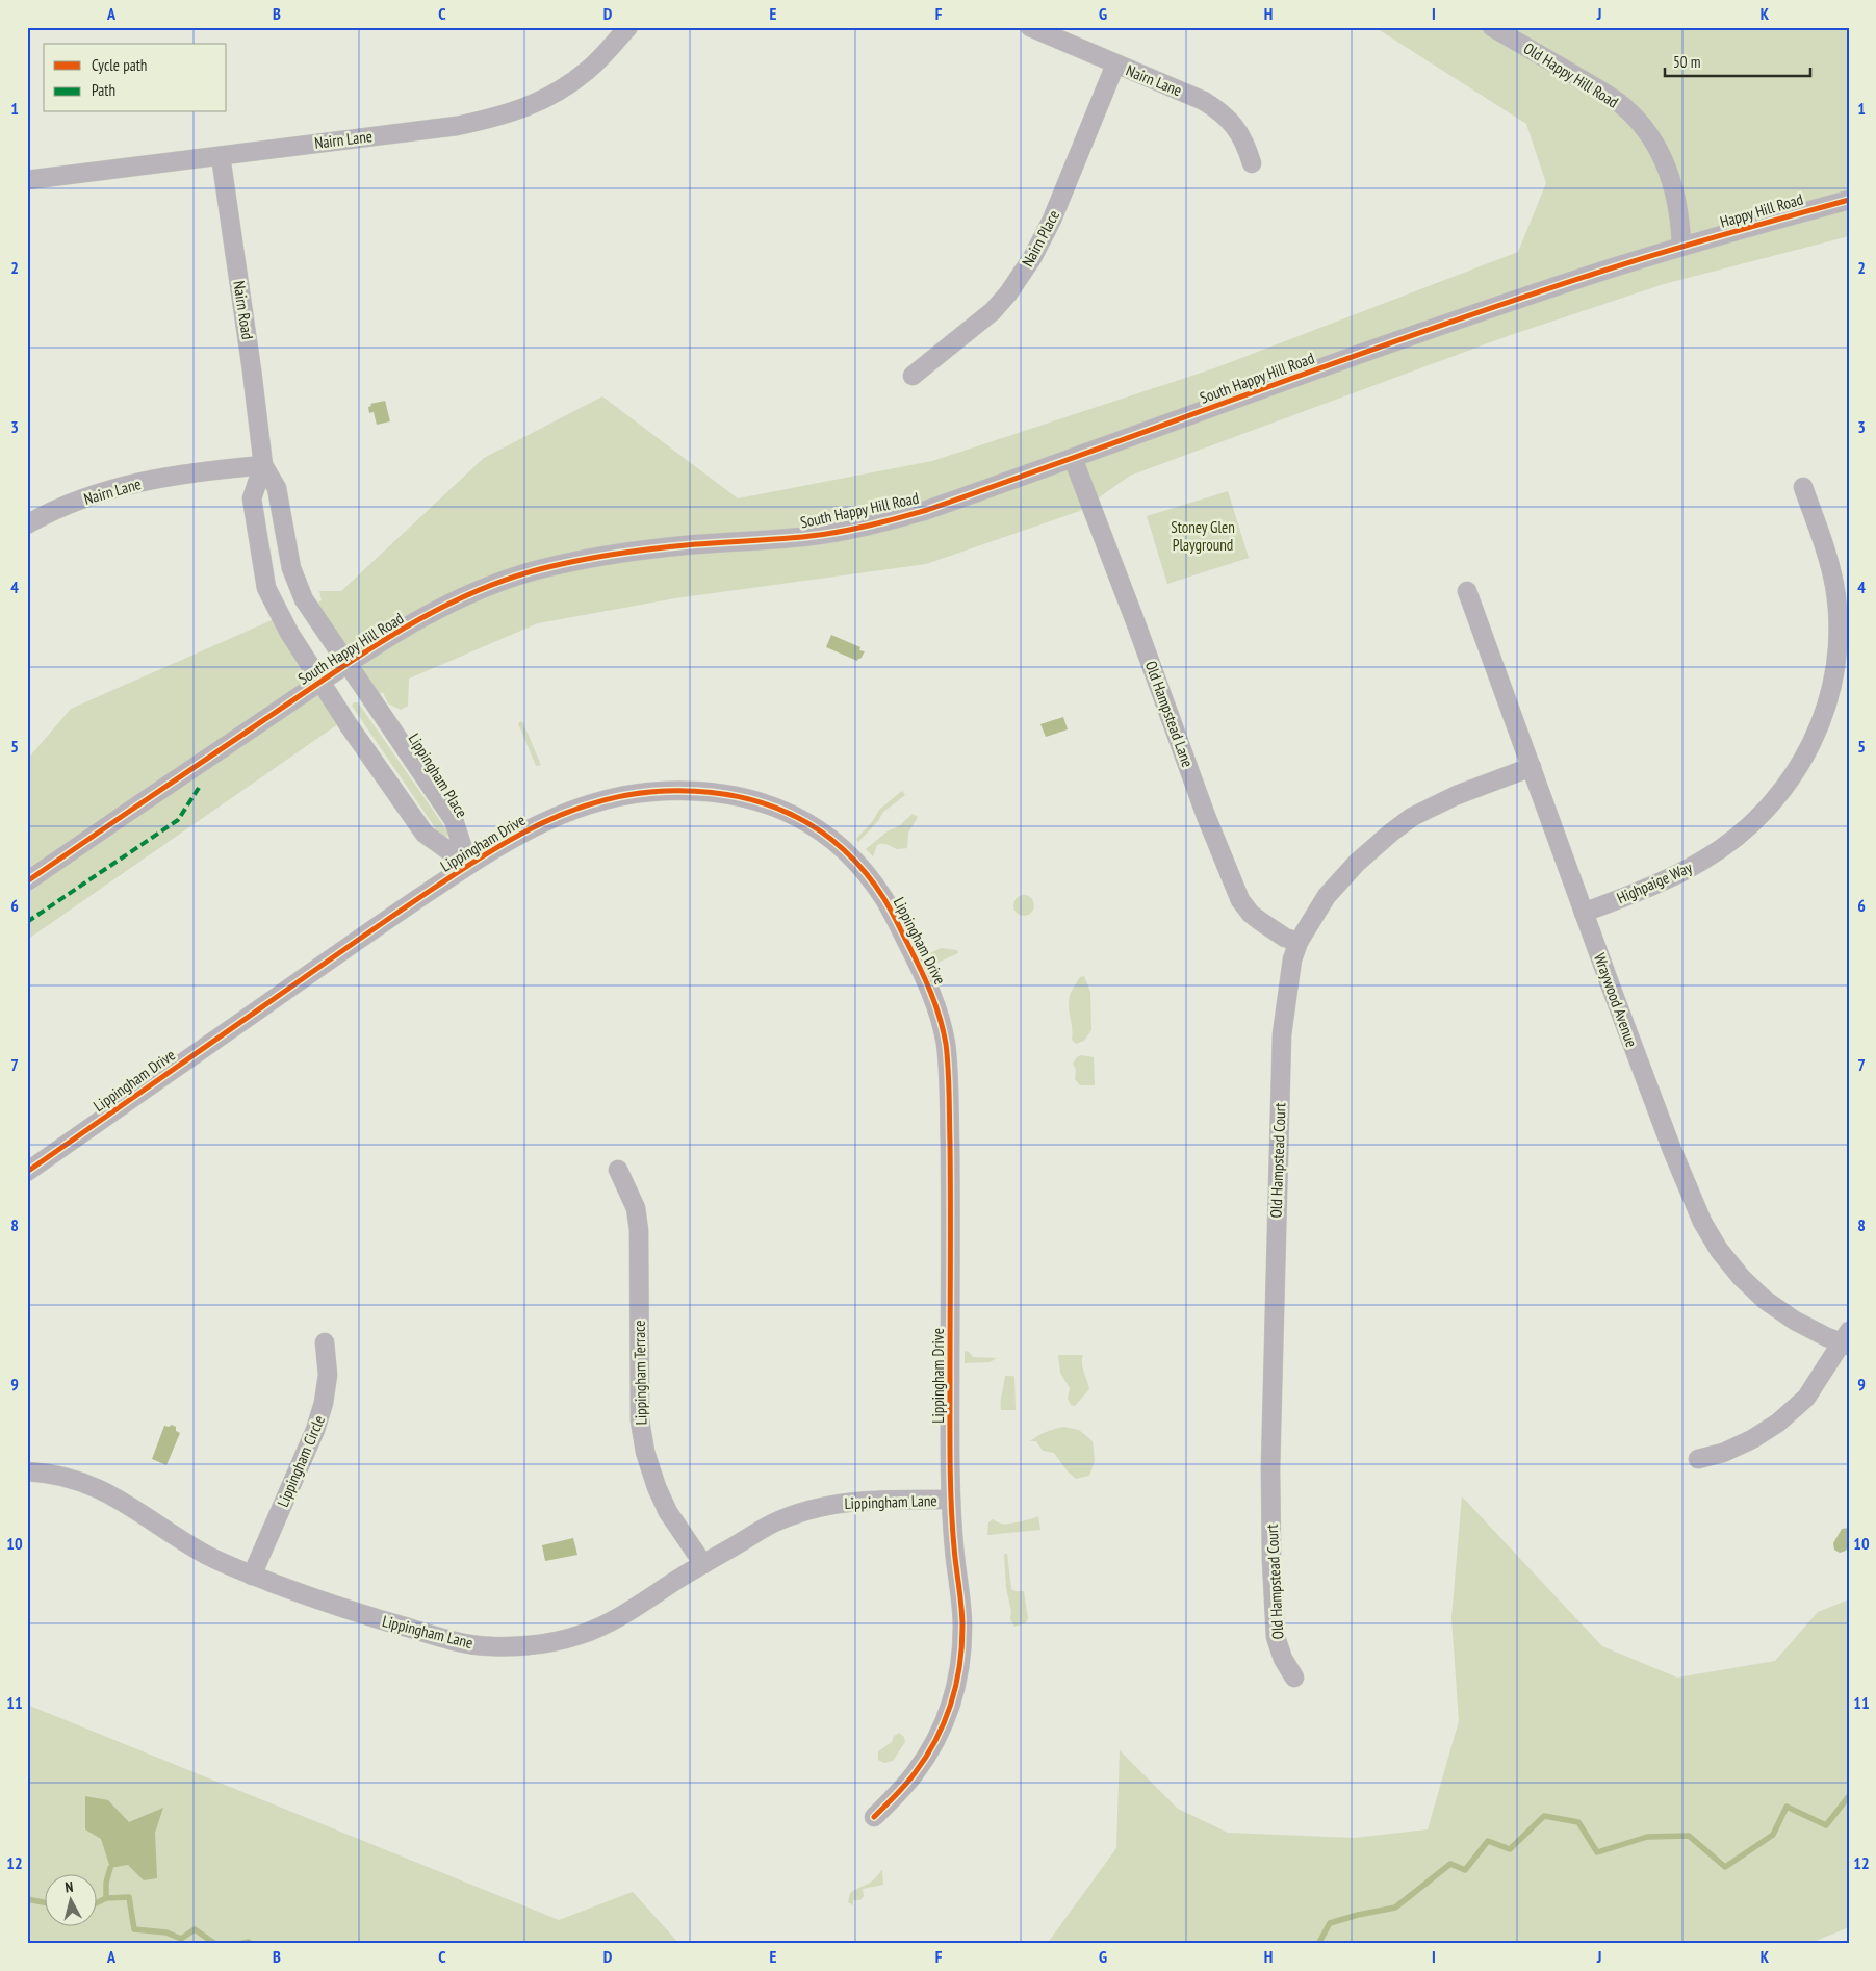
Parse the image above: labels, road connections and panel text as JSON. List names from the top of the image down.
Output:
{
  "streets": {
    "street": [
      "Old Happy Hill Road",
      "Nairn Lane",
      "Happy Hill Road",
      "Nairn Place",
      "Nairn Road",
      "South Happy Hill Road",
      "Old Hampstead Lane",
      "Lippingham Place",
      "Lippingham Drive",
      "Highpaige Way",
      "Wraywood Avenue",
      "Old Hampstead Court",
      "Lippingham Terrace",
      "Lippingham Circle",
      "Lippingham Lane"
    ]
  },
  "crossings": [
    ["Old Happy Hill Road", "Happy Hill Road"],
    ["Old Happy Hill Road", "South Happy Hill Road"],
    ["Nairn Lane", "Nairn Place"],
    ["Nairn Lane", "Nairn Road"],
    ["Happy Hill Road", "South Happy Hill Road"],
    ["Nairn Road", "South Happy Hill Road"],
    ["Nairn Road", "Lippingham Place"],
    ["South Happy Hill Road", "Old Hampstead Lane"],
    ["South Happy Hill Road", "Lippingham Place"],
    ["Old Hampstead Lane", "Old Hampstead Court"],
    ["Lippingham Place", "Lippingham Drive"],
    ["Lippingham Drive", "Lippingham Lane"],
    ["Highpaige Way", "Wraywood Avenue"],
    ["Wraywood Avenue", "Old Hampstead Court"],
    ["Lippingham Terrace", "Lippingham Lane"],
    ["Lippingham Circle", "Lippingham Lane"]
  ],
  "parks": ["Stoney Glen Playground"],
  "legend": ["Cycle path", "Path"],
  "scale_bar": "50 m",
  "north": "top",
  "grid": {
    "columns": [
      "A",
      "B",
      "C",
      "D",
      "E",
      "F",
      "G",
      "H",
      "I",
      "J",
      "K"
    ],
    "rows": [
      "1",
      "2",
      "3",
      "4",
      "5",
      "6",
      "7",
      "8",
      "9",
      "10",
      "11",
      "12"
    ]
  }
}
